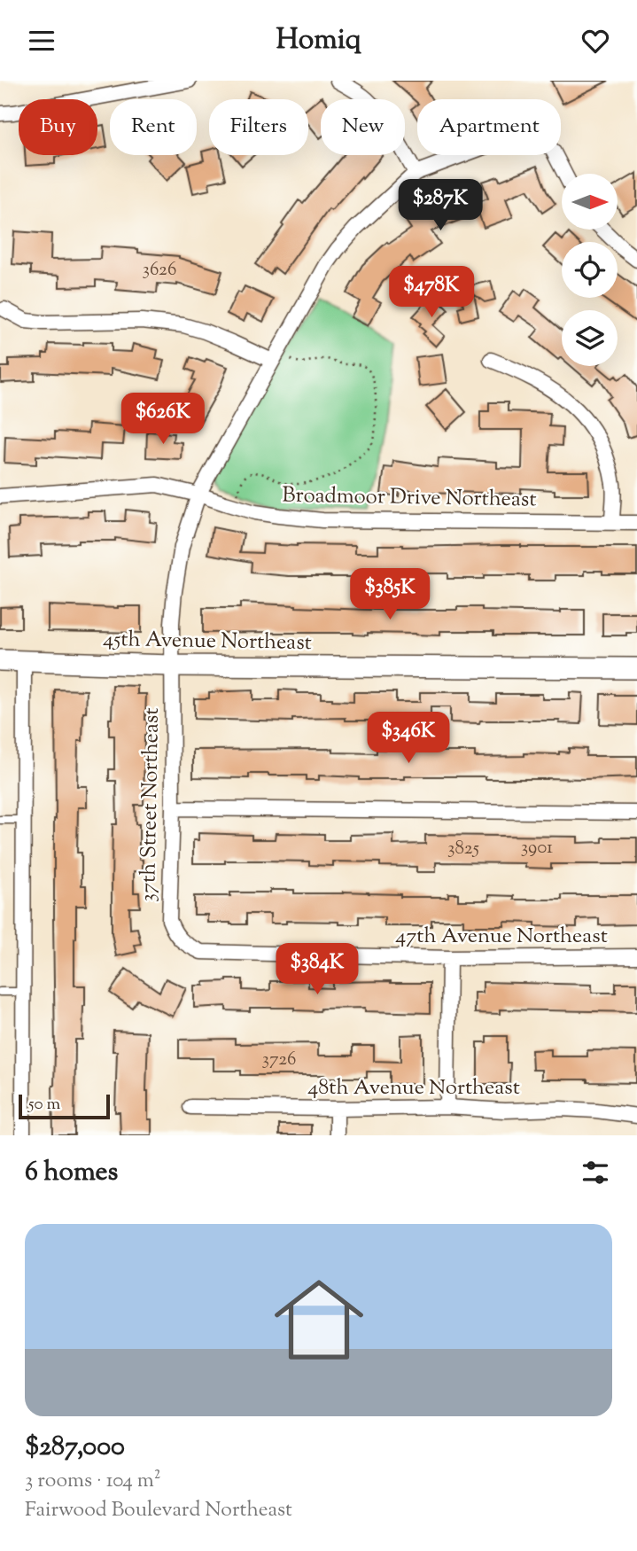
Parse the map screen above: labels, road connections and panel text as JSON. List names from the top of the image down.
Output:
{
  "streets": {
    "street": [
      "Broadmoor Drive Northeast",
      "45th Avenue Northeast",
      "37th Street Northeast",
      "47th Avenue Northeast",
      "48th Avenue Northeast"
    ]
  },
  "crossings": [
    ["Broadmoor Drive Northeast", "37th Street Northeast"],
    ["45th Avenue Northeast", "37th Street Northeast"],
    ["37th Street Northeast", "47th Avenue Northeast"]
  ],
  "house_numbers": [
    "3626",
    "3901",
    "3825",
    "3726"
  ],
  "scale_bar": "50 m",
  "north": "right",
  "page": {
    "header": "Homiq",
    "chip": [
      "Buy",
      "Rent",
      "Filters",
      "New",
      "Apartment"
    ],
    "price": [
      "$287K",
      "$478K",
      "$626K",
      "$385K",
      "$346K",
      "$384K"
    ],
    "scale": "50 m",
    "heading": "6 homes",
    "list": [
      {
        "name": "$287,000",
        "note": "3 rooms · 104 m² · Fairwood Boulevard Northeast"
      }
    ]
  }
}
